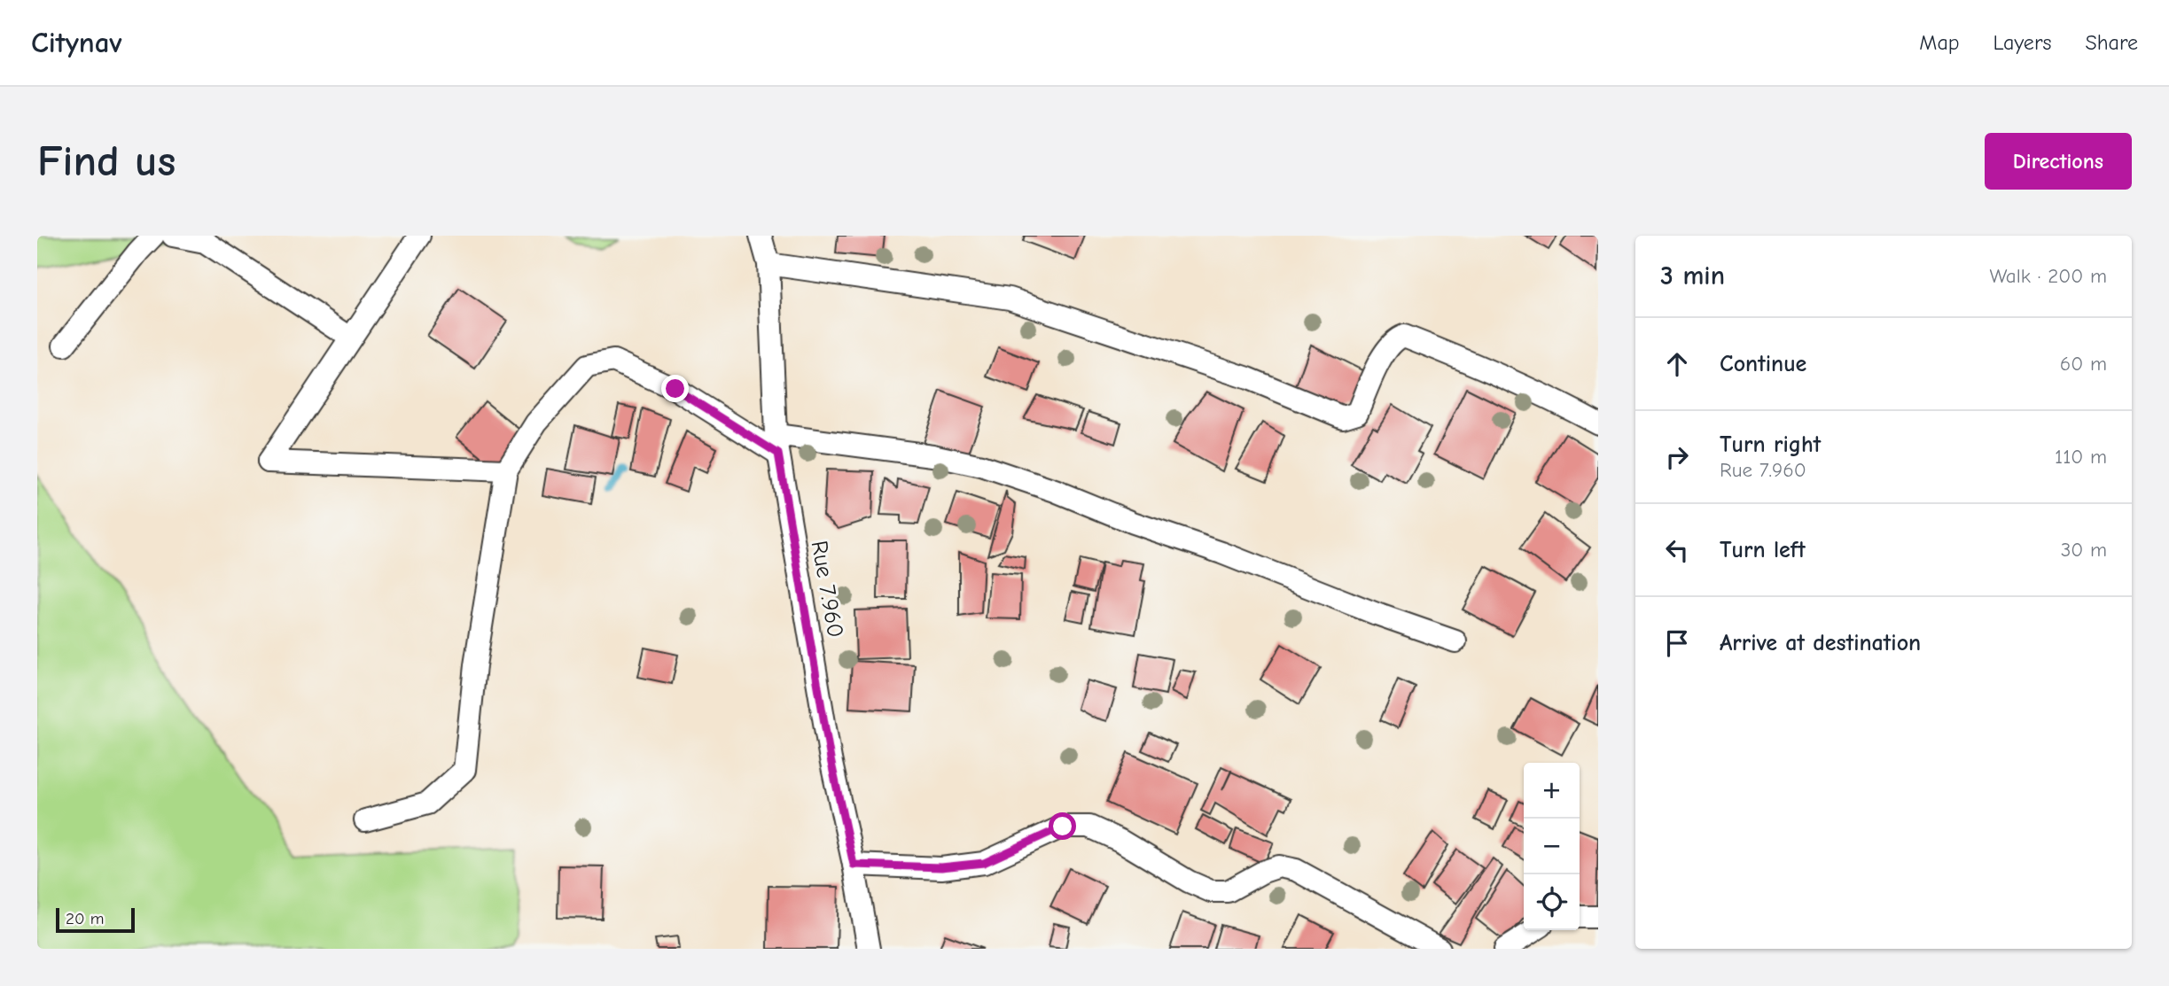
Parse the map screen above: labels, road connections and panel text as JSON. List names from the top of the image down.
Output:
{
  "streets": {
    "street": ["Rue 7.960"]
  },
  "scale_bar": "20 m",
  "page": {
    "header": "Citynav",
    "nav": ["Map", "Layers", "Share"],
    "buttons": "Directions",
    "title": "Find us",
    "heading": ["3 min", "Walk · 200 m"],
    "list": [
      ["Continue", "60 m"],
      ["Turn right", "Rue 7.960", "110 m"],
      ["Turn left", "30 m"],
      "Arrive at destination"
    ],
    "map_buttons": ["+", "−"],
    "scale": "20 m"
  }
}
